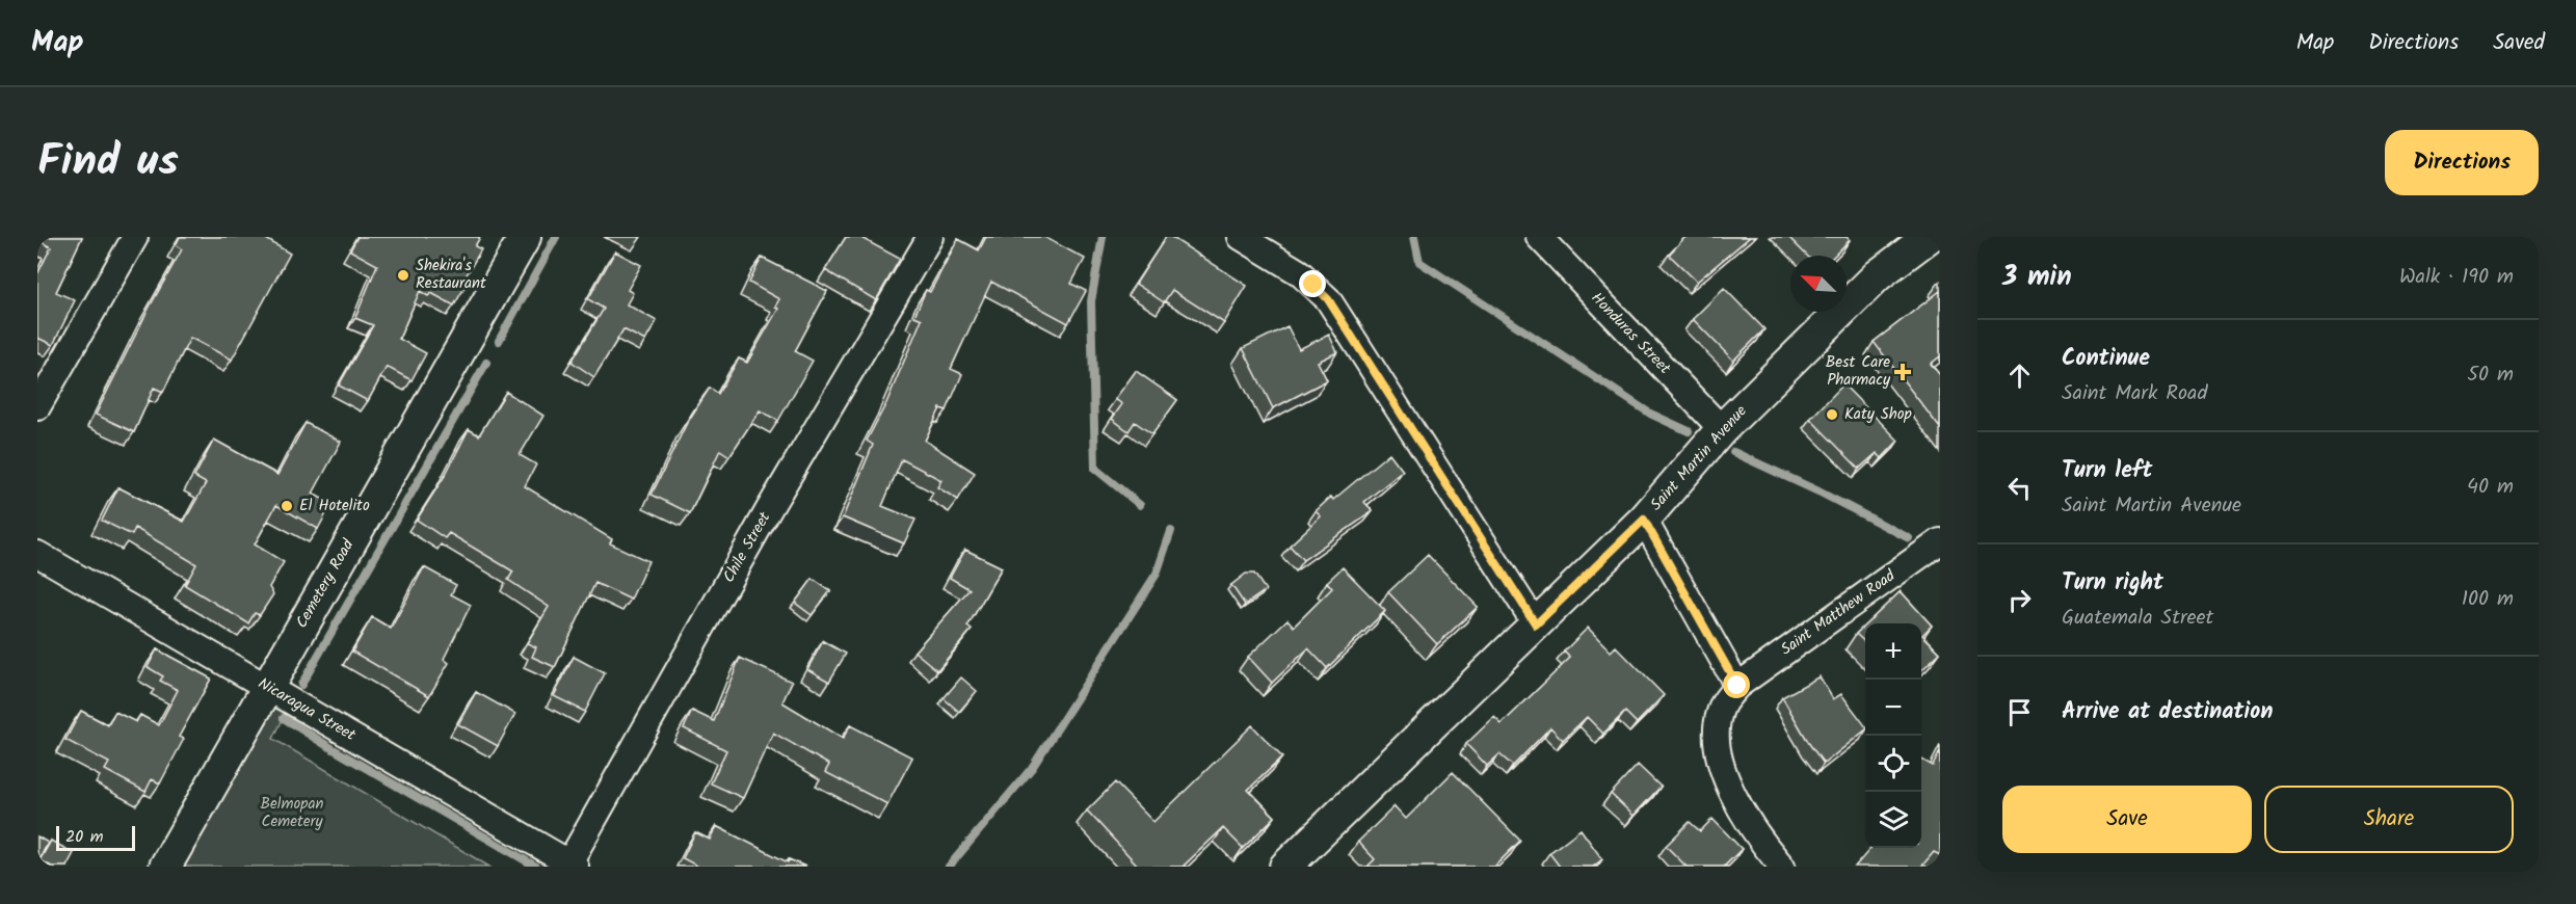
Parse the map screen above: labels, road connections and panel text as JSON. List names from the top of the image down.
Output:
{
  "streets": {
    "street": [
      "Honduras Street",
      "Saint Martin Avenue",
      "Chile Street",
      "Cemetery Road",
      "Saint Matthew Road",
      "Nicaragua Street"
    ]
  },
  "crossings": [
    ["Honduras Street", "Saint Martin Avenue"],
    ["Chile Street", "Nicaragua Street"],
    ["Cemetery Road", "Nicaragua Street"]
  ],
  "parks": ["Belmopan Cemetery"],
  "places": {
    "other": ["Shekira's Restaurant", "Katy Shop", "El Hotelito"],
    "health": ["Best Care Pharmacy"]
  },
  "scale_bar": "20 m",
  "north": "top left",
  "page": {
    "header": "Map",
    "nav": ["Map", "Directions", "Saved"],
    "title": "Find us",
    "buttons": [
      "Directions",
      ["Save", "Share"]
    ],
    "heading": ["3 min", "Walk · 190 m"],
    "list": [
      ["Continue", "Saint Mark Road", "50 m"],
      ["Turn left", "Saint Martin Avenue", "40 m"],
      ["Turn right", "Guatemala Street", "100 m"],
      "Arrive at destination"
    ],
    "map_buttons": ["+", "−"],
    "scale": "20 m"
  }
}
